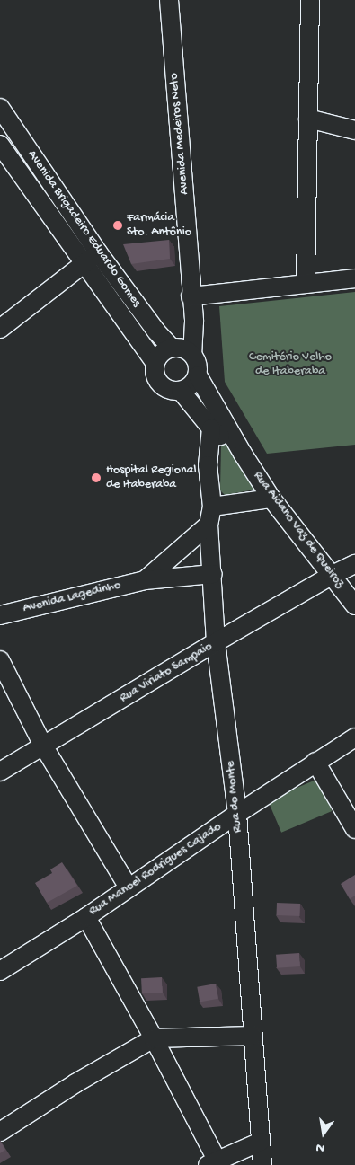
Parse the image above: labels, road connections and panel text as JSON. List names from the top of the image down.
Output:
{
  "streets": {
    "street": [
      "Avenida Medeiros Neto",
      "Avenida Brigadeiro Eduardo Gomes",
      "Rua Aidano Vaz de Queiroz",
      "Avenida Lagedinho",
      "Rua Viriato Sampaio",
      "Rua do Monte",
      "Rua Manoel Rodrigues Cajado"
    ]
  },
  "crossings": [
    ["Avenida Medeiros Neto", "Avenida Brigadeiro Eduardo Gomes"],
    ["Avenida Medeiros Neto", "Rua Aidano Vaz de Queiroz"],
    ["Avenida Brigadeiro Eduardo Gomes", "Rua Aidano Vaz de Queiroz"],
    ["Rua Aidano Vaz de Queiroz", "Rua Viriato Sampaio"],
    ["Rua Aidano Vaz de Queiroz", "Rua do Monte"],
    ["Avenida Lagedinho", "Rua do Monte"],
    ["Rua Viriato Sampaio", "Rua do Monte"],
    ["Rua do Monte", "Rua Manoel Rodrigues Cajado"]
  ],
  "parks": ["Cemitério Velho de Itaberaba"],
  "places": ["Farmácia Sto. Antônio", "Hospital Regional de Itaberaba"],
  "north": "bottom"
}
